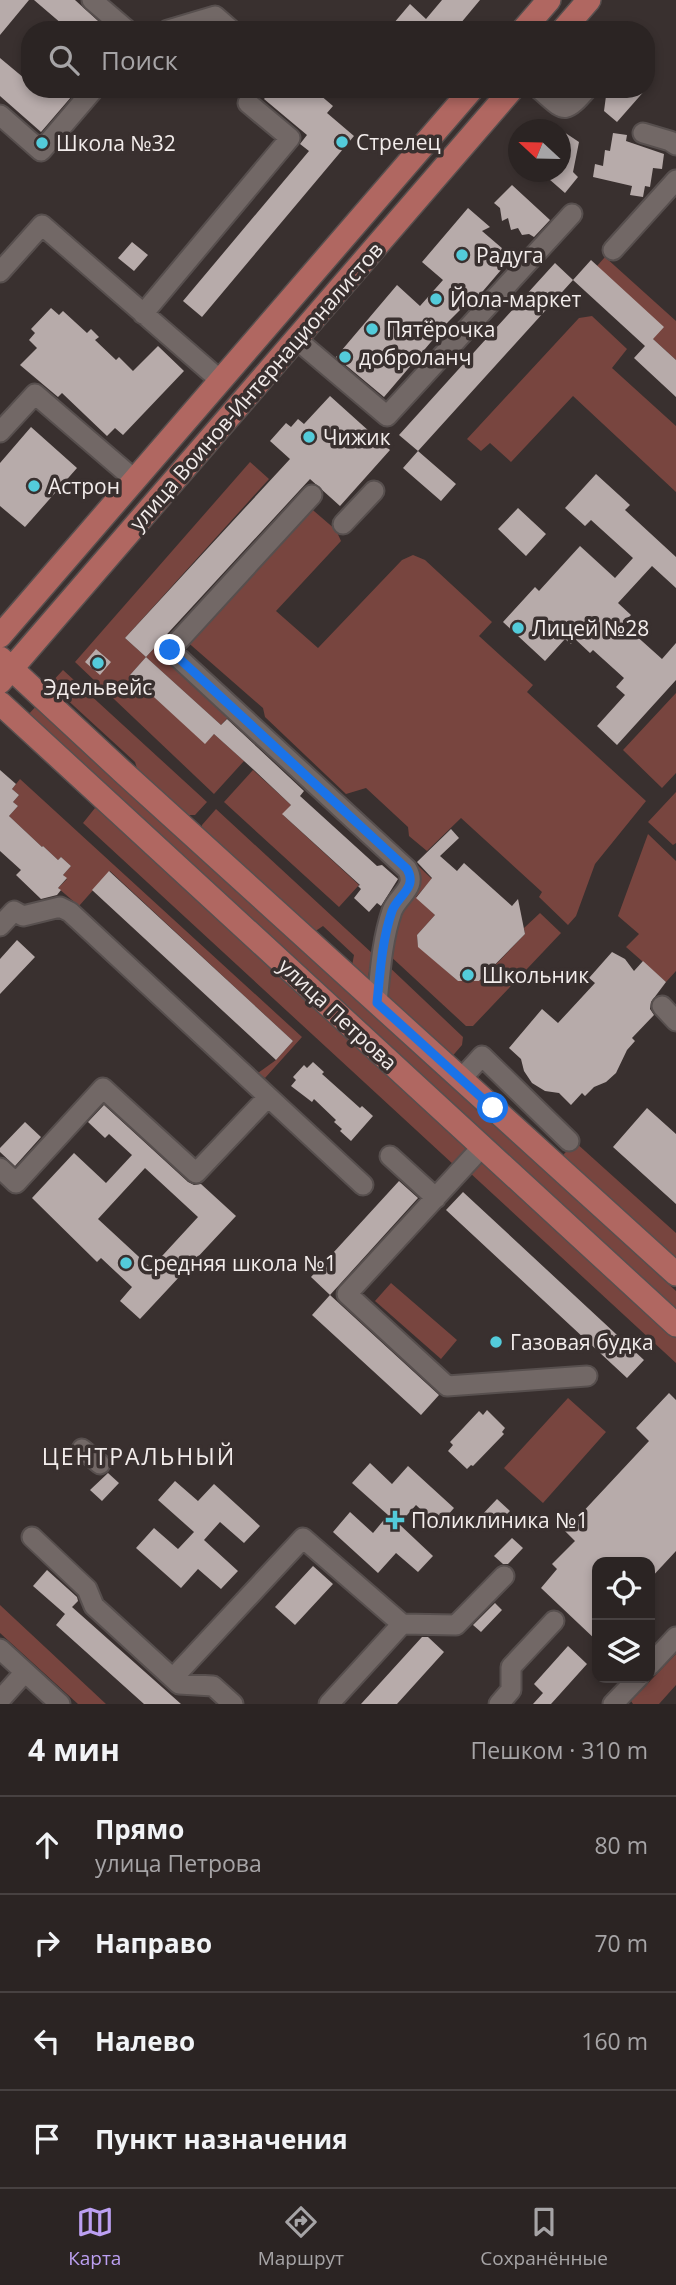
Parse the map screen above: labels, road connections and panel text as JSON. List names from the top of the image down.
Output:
{
  "streets": {
    "main road": ["улица Воинов-Интернационалистов", "улица Петрова"]
  },
  "crossings": [
    ["улица Воинов-Интернационалистов", "улица Петрова"]
  ],
  "districts": ["ЦЕНТРАЛЬНЫЙ"],
  "places": {
    "other": [
      "Стрелец",
      "Школа №32",
      "Радуга",
      "Йола-маркет",
      "Пятёрочка",
      "доброланч",
      "Чижик",
      "Астрон",
      "Лицей №28",
      "Эдельвейс",
      "Школьник",
      "Средняя школа №1",
      "Газовая будка"
    ],
    "health": ["Поликлиника №1"]
  },
  "north": "left",
  "page": {
    "search": "Поиск",
    "heading": ["4 мин", "Пешком · 310 m"],
    "list": [
      ["Прямо", "улица Петрова", "80 m"],
      ["Направо", "70 m"],
      ["Налево", "160 m"],
      "Пункт назначения"
    ],
    "nav": ["Карта", "Маршрут", "Сохранённые"]
  }
}
